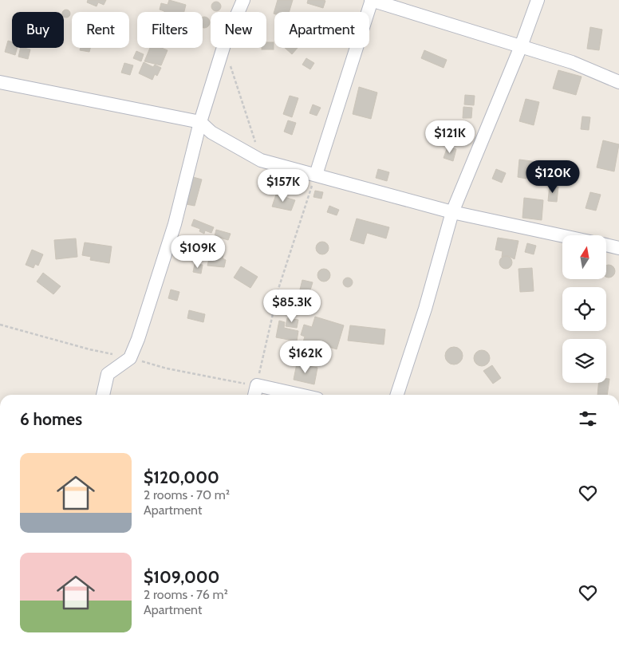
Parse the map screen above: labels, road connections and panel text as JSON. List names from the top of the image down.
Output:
{
  "north": "top",
  "page": {
    "chip": [
      "Buy",
      "Rent",
      "Filters",
      "New",
      "Apartment"
    ],
    "price": [
      "$121K",
      "$120K",
      "$157K",
      "$109K",
      "$85.3K",
      "$162K"
    ],
    "heading": "6 homes",
    "list": [
      {
        "name": "$120,000",
        "note": "2 rooms · 70 m² · Apartment"
      },
      {
        "name": "$109,000",
        "note": "2 rooms · 76 m² · Apartment"
      }
    ]
  }
}
